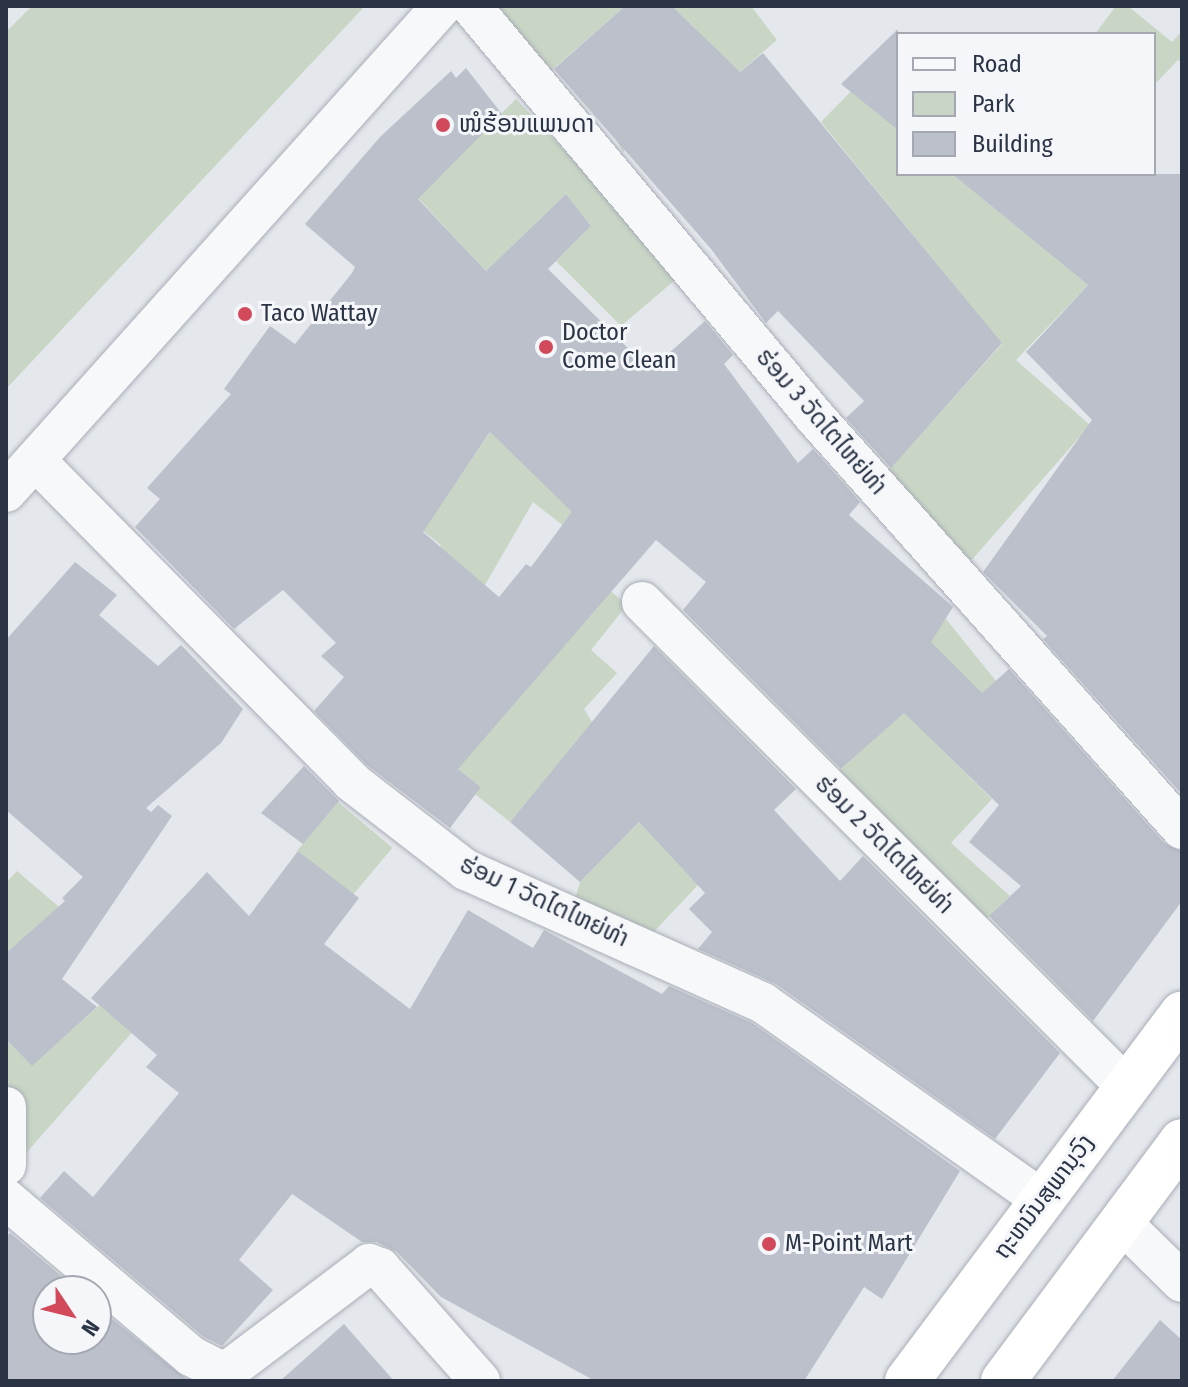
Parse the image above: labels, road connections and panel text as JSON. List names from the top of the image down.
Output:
{
  "streets": {
    "highway": ["ຖະຫນົນສຸພານຸວົງ"],
    "street": ["ຮ່ອມ 3 ວັດໄຕໄຫຍ່ທ່າ", "ຮ່ອມ 2 ວັດໄຕໄຫຍ່ທ່າ", "ຮ່ອມ 1 ວັດໄຕໄຫຍ່ທ່າ"]
  },
  "crossings": [
    ["ຮ່ອມ 2 ວັດໄຕໄຫຍ່ທ່າ", "ຖະຫນົນສຸພານຸວົງ"],
    ["ຮ່ອມ 1 ວັດໄຕໄຫຍ່ທ່າ", "ຖະຫນົນສຸພານຸວົງ"]
  ],
  "places": [
    "ໜໍຮ້ອນແພນດາ",
    "Taco Wattay",
    "Doctor Come Clean",
    "M-Point Mart"
  ],
  "legend": ["Road", "Park", "Building"],
  "north": "bottom right"
}
